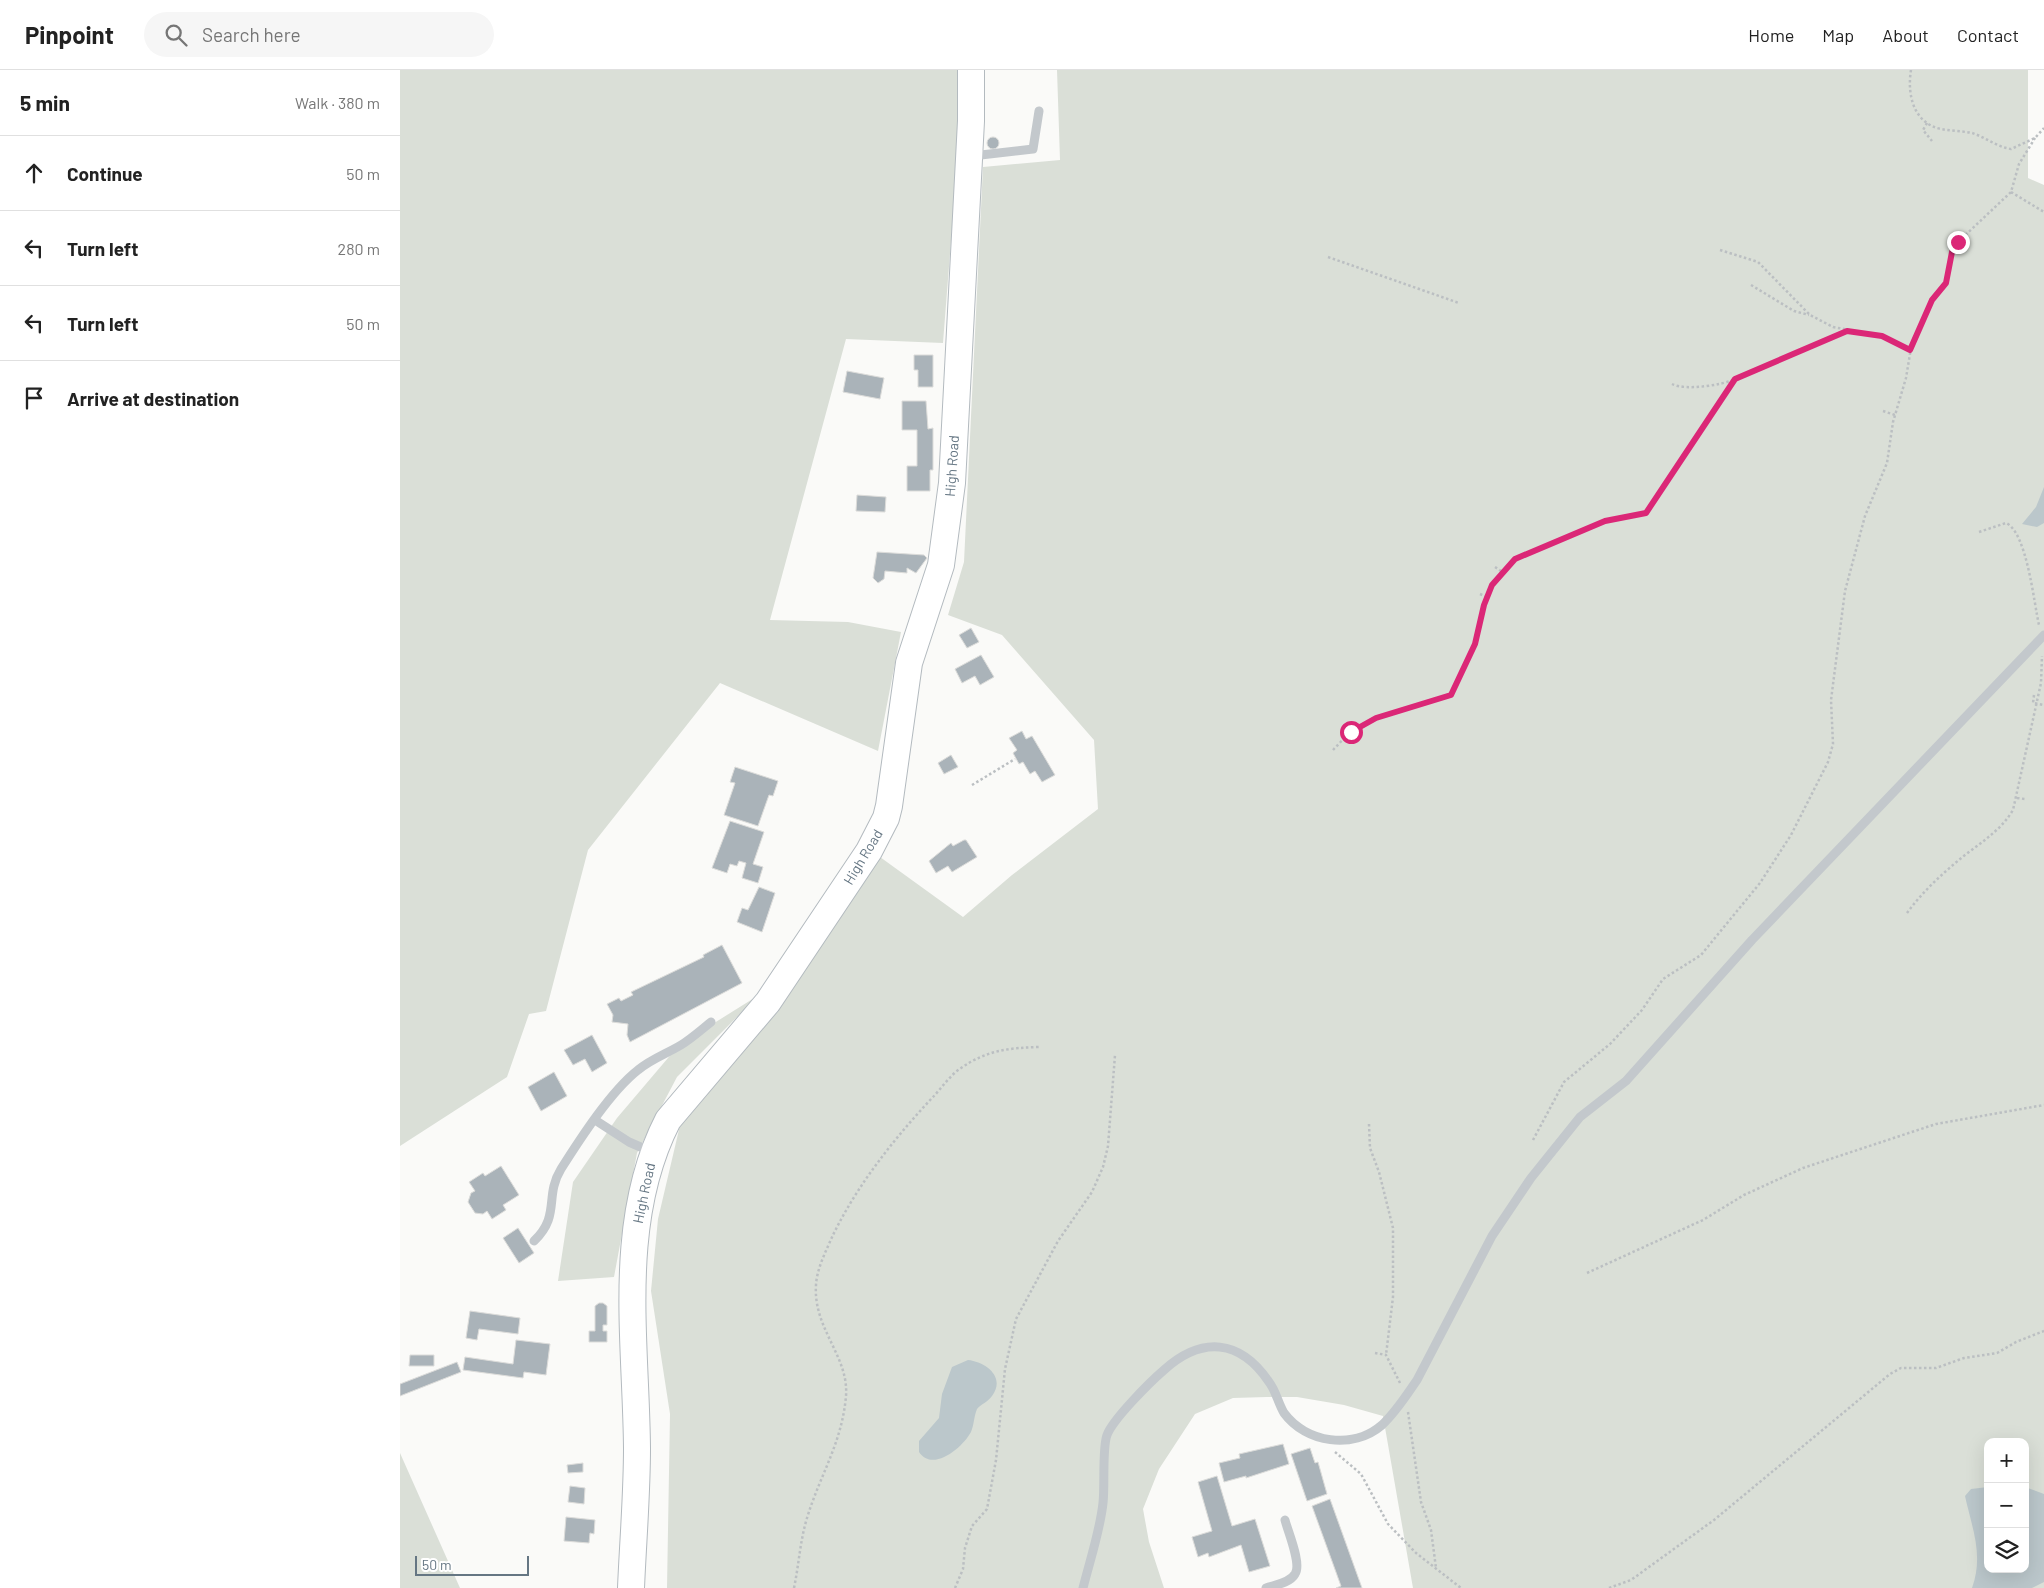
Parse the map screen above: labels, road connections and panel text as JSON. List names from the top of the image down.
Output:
{
  "streets": {
    "main road": ["High Road"]
  },
  "scale_bar": "50 m",
  "page": {
    "header": "Pinpoint",
    "search": "Search here",
    "nav": [
      "Home",
      "Map",
      "About",
      "Contact"
    ],
    "heading": ["5 min", "Walk · 380 m"],
    "list": [
      ["Continue", "50 m"],
      ["Turn left", "280 m"],
      ["Turn left", "50 m"],
      "Arrive at destination"
    ],
    "map_buttons": ["+", "−"],
    "scale": "50 m"
  }
}
